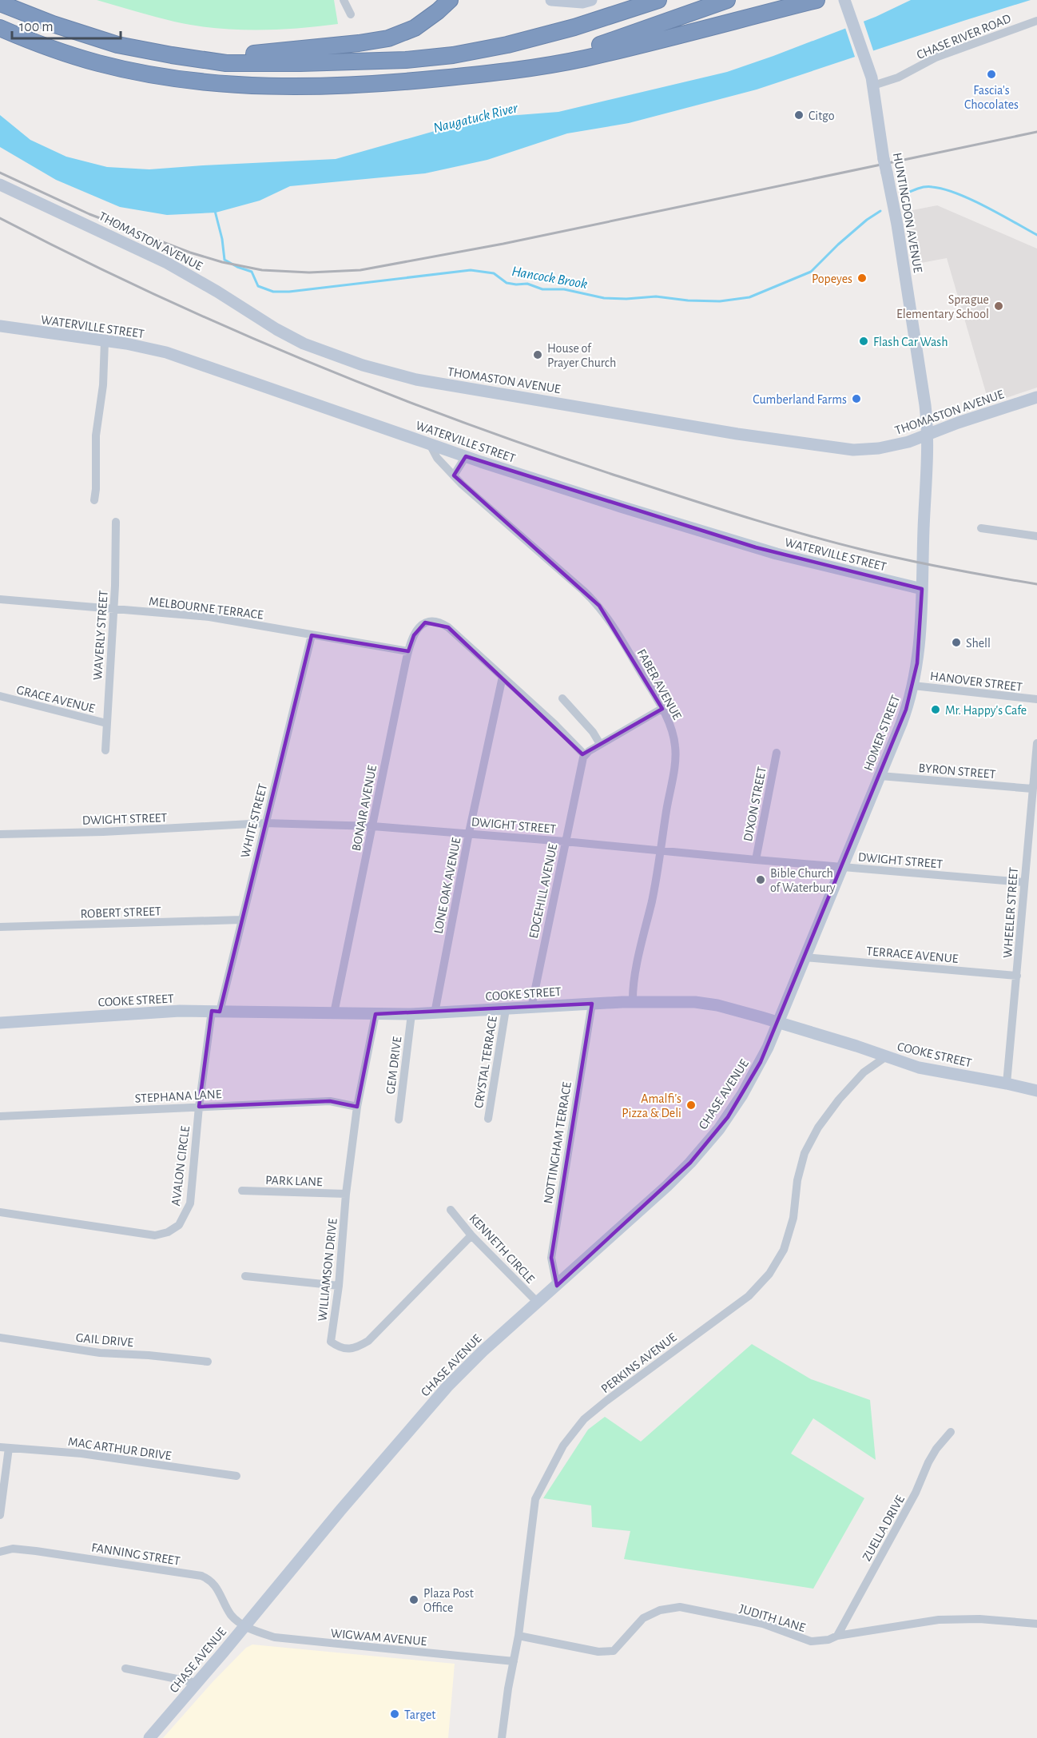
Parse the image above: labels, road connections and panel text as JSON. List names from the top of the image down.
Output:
{
  "streets": {
    "main road": [
      "HUNTINGDON AVENUE",
      "THOMASTON AVENUE",
      "WATERVILLE STREET",
      "HOMER STREET",
      "COOKE STREET",
      "CHASE AVENUE"
    ],
    "street": [
      "CHASE RIVER ROAD",
      "MELBOURNE TERRACE",
      "WAVERLY STREET",
      "HANOVER STREET",
      "FABER AVENUE",
      "GRACE AVENUE",
      "BYRON STREET",
      "DIXON STREET",
      "BONAIR AVENUE",
      "DWIGHT STREET",
      "WHITE STREET",
      "LONE OAK AVENUE",
      "EDGEHILL AVENUE",
      "ROBERT STREET",
      "WHEELER STREET",
      "TERRACE AVENUE",
      "CRYSTAL TERRACE",
      "GEM DRIVE",
      "STEPHANA LANE",
      "NOTTINGHAM TERRACE",
      "AVALON CIRCLE",
      "PARK LANE",
      "KENNETH CIRCLE",
      "WILLIAMSON DRIVE",
      "GAIL DRIVE",
      "PERKINS AVENUE",
      "MAC ARTHUR DRIVE",
      "ZUELLA DRIVE",
      "FANNING STREET",
      "JUDITH LANE",
      "WIGWAM AVENUE"
    ]
  },
  "crossings": [
    ["CHASE RIVER ROAD", "HUNTINGDON AVENUE"],
    ["HUNTINGDON AVENUE", "THOMASTON AVENUE"],
    ["HUNTINGDON AVENUE", "HOMER STREET"],
    ["THOMASTON AVENUE", "HOMER STREET"],
    ["WATERVILLE STREET", "FABER AVENUE"],
    ["WATERVILLE STREET", "HOMER STREET"],
    ["MELBOURNE TERRACE", "WAVERLY STREET"],
    ["MELBOURNE TERRACE", "BONAIR AVENUE"],
    ["MELBOURNE TERRACE", "WHITE STREET"],
    ["WAVERLY STREET", "GRACE AVENUE"],
    ["HANOVER STREET", "HOMER STREET"],
    ["FABER AVENUE", "DWIGHT STREET"],
    ["FABER AVENUE", "COOKE STREET"],
    ["HOMER STREET", "BYRON STREET"],
    ["HOMER STREET", "DWIGHT STREET"],
    ["HOMER STREET", "TERRACE AVENUE"],
    ["HOMER STREET", "COOKE STREET"],
    ["HOMER STREET", "CHASE AVENUE"],
    ["BYRON STREET", "WHEELER STREET"],
    ["DIXON STREET", "DWIGHT STREET"],
    ["BONAIR AVENUE", "DWIGHT STREET"],
    ["BONAIR AVENUE", "LONE OAK AVENUE"],
    ["BONAIR AVENUE", "COOKE STREET"],
    ["DWIGHT STREET", "WHITE STREET"],
    ["DWIGHT STREET", "LONE OAK AVENUE"],
    ["DWIGHT STREET", "EDGEHILL AVENUE"],
    ["DWIGHT STREET", "WHEELER STREET"],
    ["WHITE STREET", "ROBERT STREET"],
    ["WHITE STREET", "COOKE STREET"],
    ["WHITE STREET", "AVALON CIRCLE"],
    ["LONE OAK AVENUE", "COOKE STREET"],
    ["EDGEHILL AVENUE", "COOKE STREET"],
    ["WHEELER STREET", "TERRACE AVENUE"],
    ["WHEELER STREET", "COOKE STREET"],
    ["COOKE STREET", "CRYSTAL TERRACE"],
    ["COOKE STREET", "GEM DRIVE"],
    ["COOKE STREET", "CHASE AVENUE"],
    ["COOKE STREET", "NOTTINGHAM TERRACE"],
    ["COOKE STREET", "AVALON CIRCLE"],
    ["COOKE STREET", "WILLIAMSON DRIVE"],
    ["COOKE STREET", "PERKINS AVENUE"],
    ["CHASE AVENUE", "NOTTINGHAM TERRACE"],
    ["CHASE AVENUE", "KENNETH CIRCLE"],
    ["CHASE AVENUE", "FANNING STREET"],
    ["CHASE AVENUE", "WIGWAM AVENUE"],
    ["STEPHANA LANE", "AVALON CIRCLE"],
    ["STEPHANA LANE", "WILLIAMSON DRIVE"],
    ["PARK LANE", "WILLIAMSON DRIVE"],
    ["KENNETH CIRCLE", "WILLIAMSON DRIVE"],
    ["PERKINS AVENUE", "JUDITH LANE"],
    ["PERKINS AVENUE", "WIGWAM AVENUE"],
    ["ZUELLA DRIVE", "JUDITH LANE"],
    ["FANNING STREET", "WIGWAM AVENUE"]
  ],
  "water": ["Naugatuck River", "Hancock Brook"],
  "places": [
    "Fascia's Chocolates",
    "Citgo",
    "Popeyes",
    "Sprague Elementary School",
    "Flash Car Wash",
    "House of Prayer Church",
    "Cumberland Farms",
    "Shell",
    "Mr. Happy's Cafe",
    "Bible Church of Waterbury",
    "Amalfi's Pizza & Deli",
    "Plaza Post Office",
    "Target"
  ],
  "scale_bar": "100 m"
}
